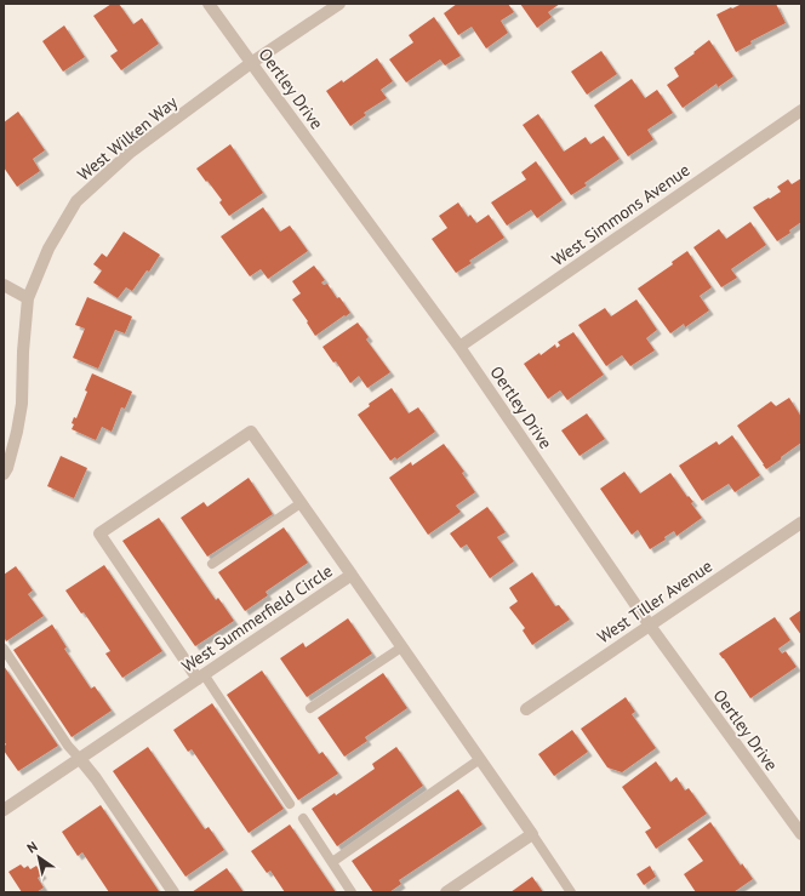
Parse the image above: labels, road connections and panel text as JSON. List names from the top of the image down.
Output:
{
  "streets": {
    "street": [
      "Oertley Drive",
      "West Wilken Way",
      "West Simmons Avenue",
      "West Tiller Avenue",
      "West Summerfield Circle"
    ]
  },
  "crossings": [
    ["Oertley Drive", "West Wilken Way"],
    ["Oertley Drive", "West Simmons Avenue"],
    ["Oertley Drive", "West Tiller Avenue"]
  ],
  "north": "top left"
}
